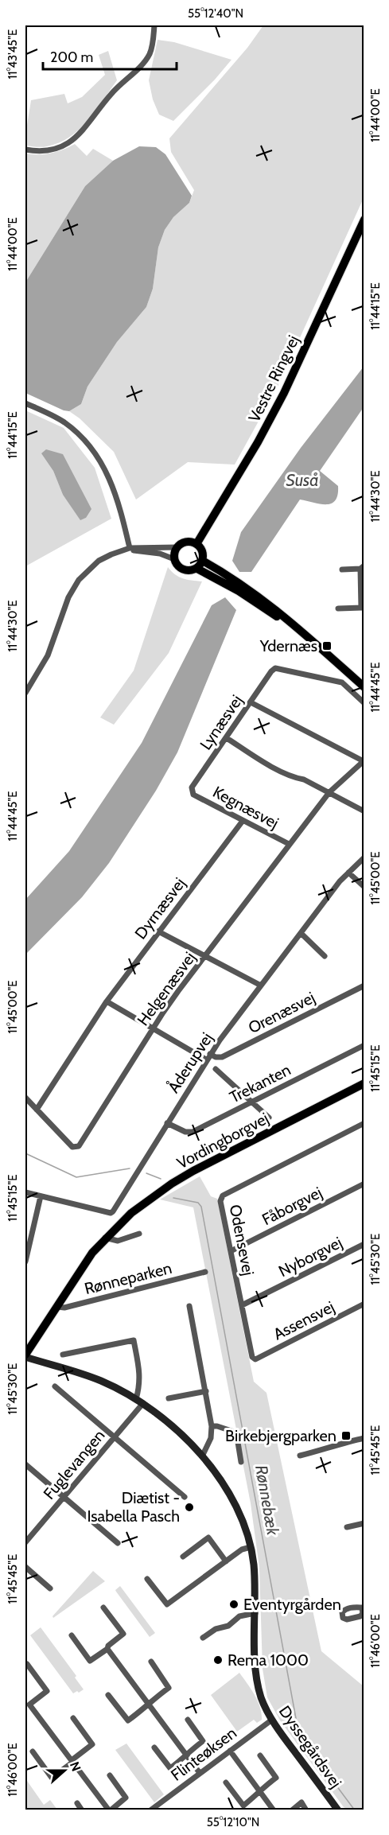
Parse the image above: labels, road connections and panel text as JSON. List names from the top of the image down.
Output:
{
  "streets": {
    "main road": ["Vestre Ringvej", "Vordingborgvej"],
    "street": [
      "Lynæsvej",
      "Kegnæsvej",
      "Dyrnæsvej",
      "Helgenæsvej",
      "Orenæsvej",
      "Åderupvej",
      "Trekanten",
      "Fåborgvej",
      "Odensevej",
      "Nyborgvej",
      "Rønneparken",
      "Assensvej",
      "Fuglevangen",
      "Dyssegårdsvej",
      "Flinteøksen"
    ]
  },
  "crossings": [
    ["Lynæsvej", "Kegnæsvej"],
    ["Kegnæsvej", "Dyrnæsvej"],
    ["Kegnæsvej", "Helgenæsvej"],
    ["Dyrnæsvej", "Helgenæsvej"],
    ["Orenæsvej", "Åderupvej"],
    ["Åderupvej", "Trekanten"],
    ["Vordingborgvej", "Rønneparken"],
    ["Vordingborgvej", "Dyssegårdsvej"],
    ["Fåborgvej", "Odensevej"],
    ["Odensevej", "Nyborgvej"],
    ["Odensevej", "Assensvej"],
    ["Fuglevangen", "Dyssegårdsvej"],
    ["Dyssegårdsvej", "Flinteøksen"]
  ],
  "water": ["Suså", "Rønnebæk"],
  "places": {
    "transit": ["Ydernæs", "Birkebjergparken"],
    "other": ["Diætist - Isabella Pasch", "Eventyrgården", "Rema 1000"]
  },
  "scale_bar": "200 m",
  "north": "right",
  "coordinates": [
    "55°12'40\"N",
    "11°43'45\"E",
    "11°44'00\"E",
    "11°44'15\"E",
    "11°44'30\"E",
    "11°44'45\"E",
    "11°45'00\"E",
    "11°45'15\"E",
    "11°45'30\"E",
    "11°45'45\"E",
    "11°46'00\"E",
    "55°12'10\"N"
  ]
}
